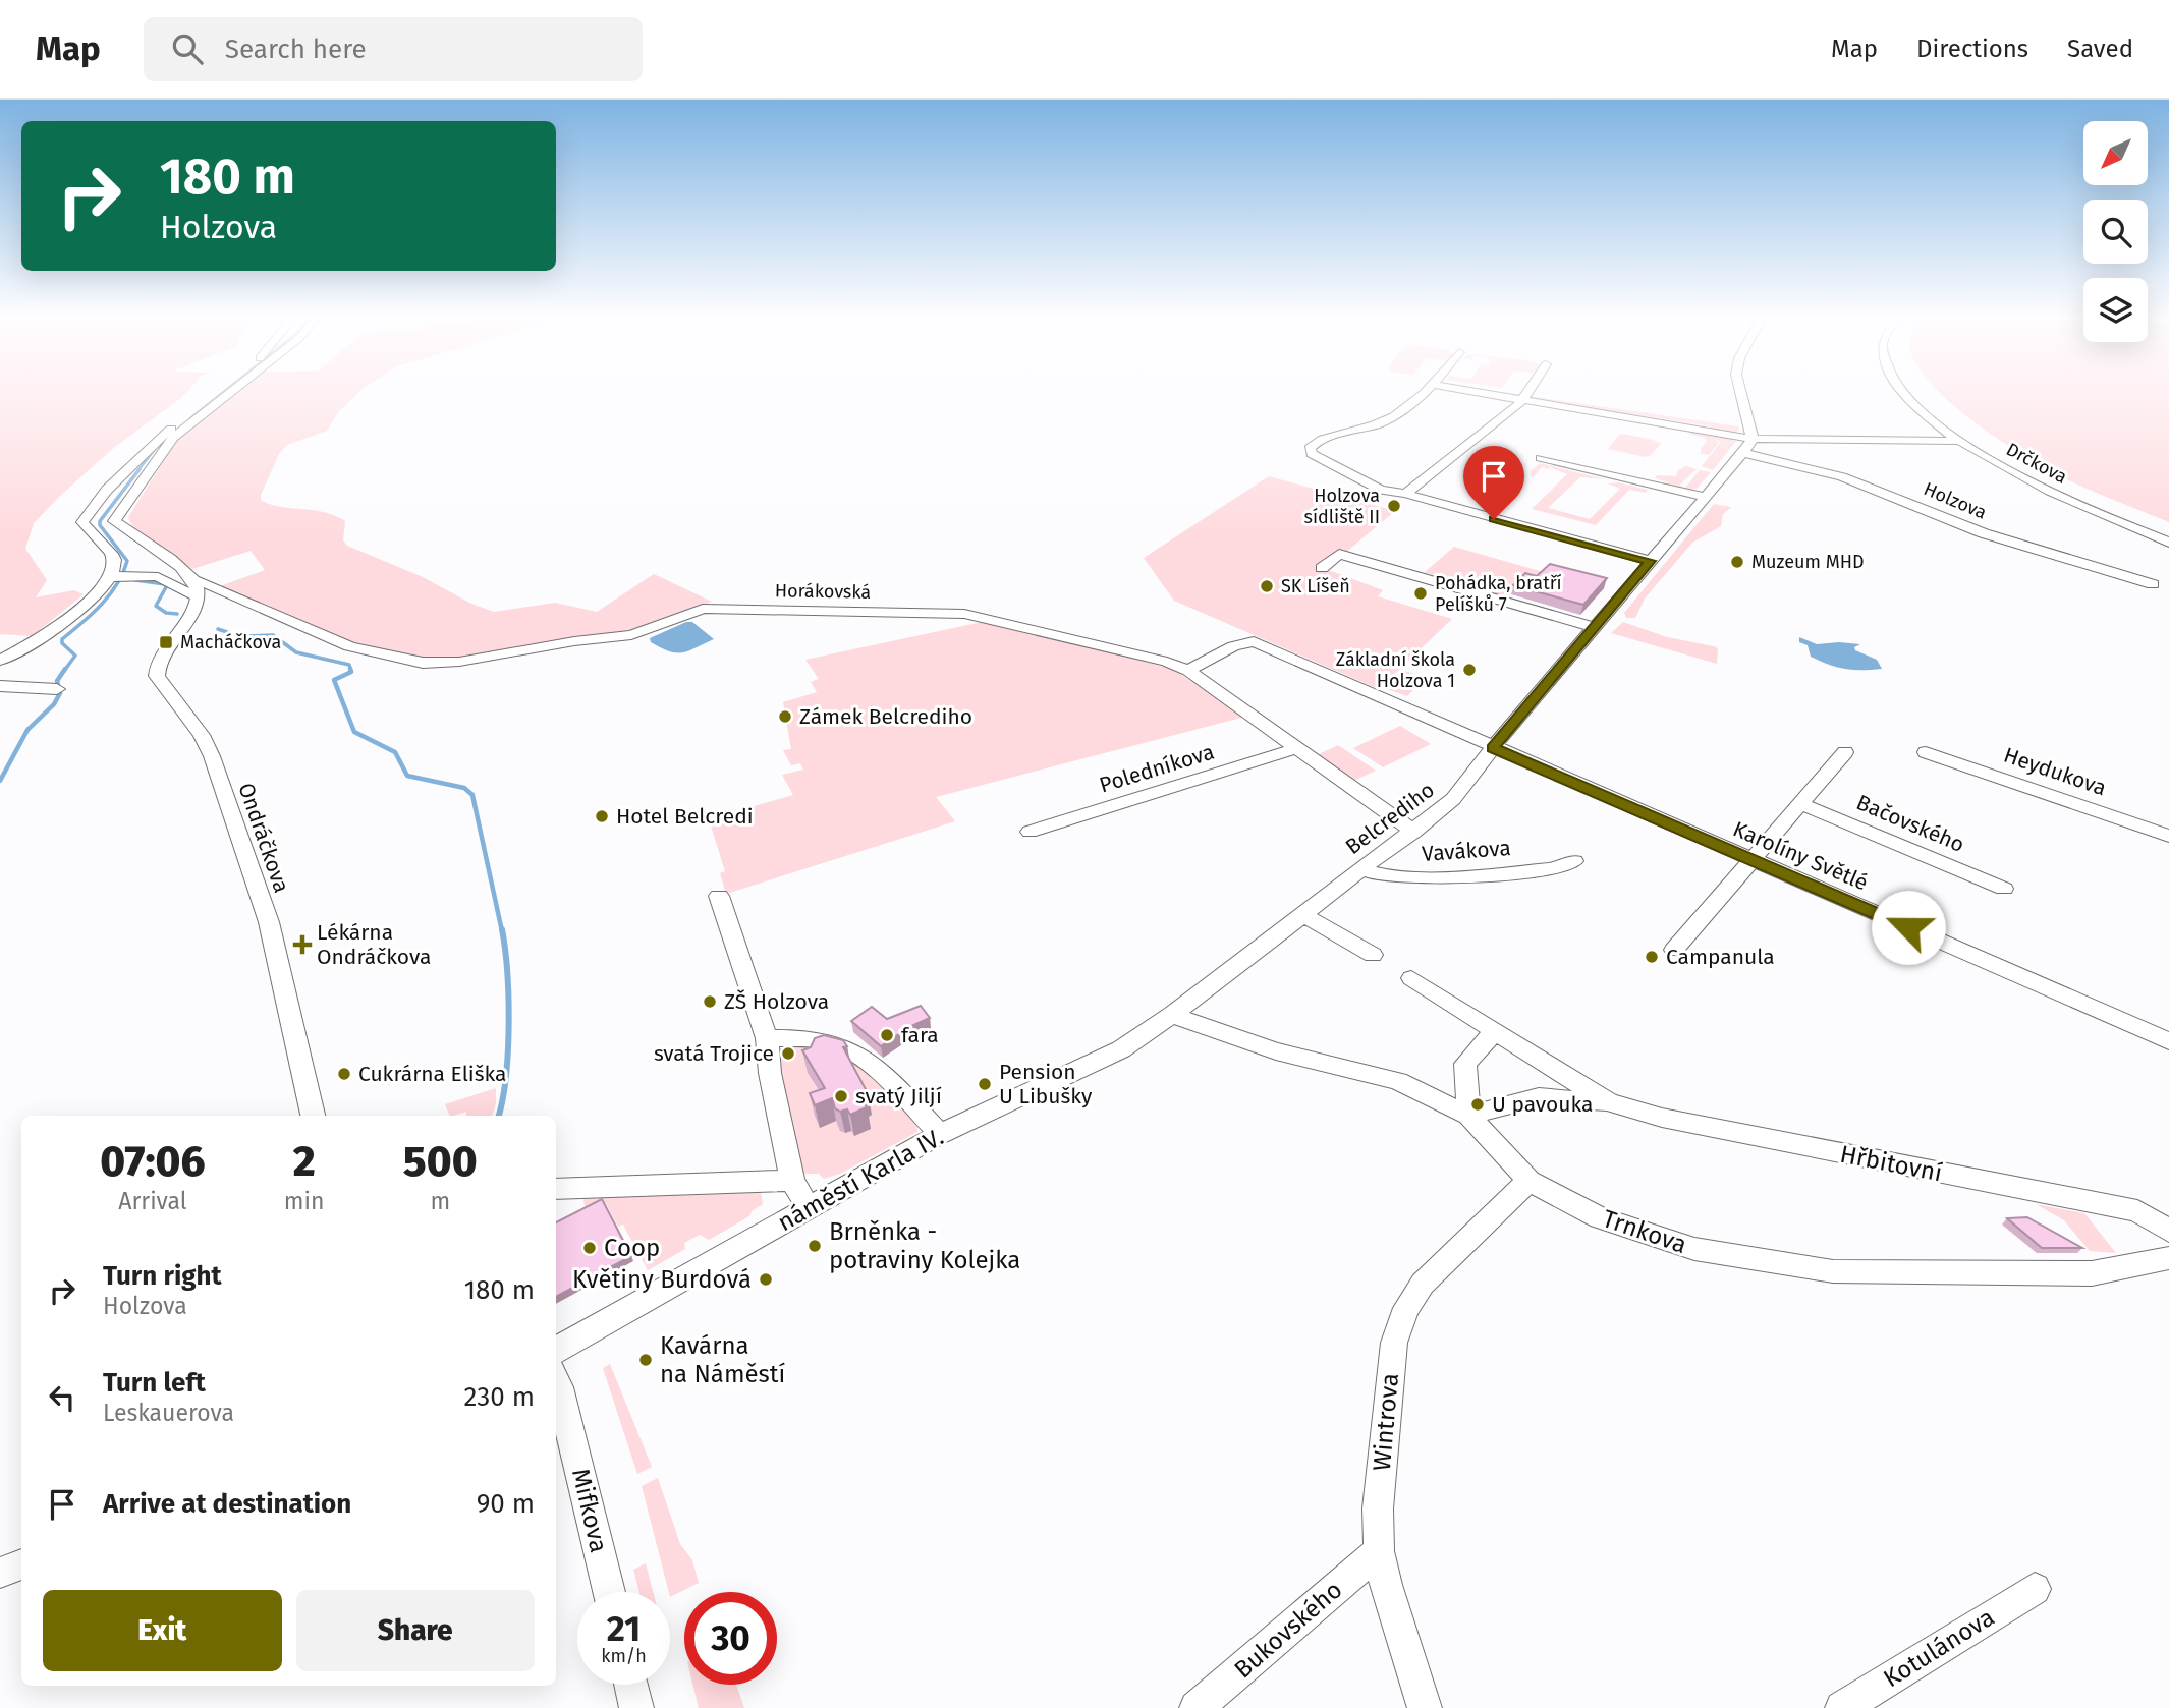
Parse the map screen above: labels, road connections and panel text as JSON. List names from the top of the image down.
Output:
{
  "streets": {
    "street": [
      "Drčkova",
      "Holzova",
      "Horákovská",
      "Poledníkova",
      "Heydukova",
      "Belcrediho",
      "Bačovského",
      "Ondráčkova",
      "Vavákova",
      "Karolíny Světlé",
      "Hřbitovní",
      "náměstí Karla IV.",
      "Trnkova",
      "Wintrova",
      "Mifkova",
      "Bukovského",
      "Kotulánova"
    ]
  },
  "crossings": [
    ["Horákovská", "Poledníkova"],
    ["Horákovská", "Belcrediho"],
    ["Horákovská", "Ondráčkova"],
    ["Horákovská", "Karolíny Světlé"],
    ["Belcrediho", "Vavákova"],
    ["Belcrediho", "Karolíny Světlé"],
    ["Belcrediho", "náměstí Karla IV."],
    ["Belcrediho", "Trnkova"],
    ["Hřbitovní", "Trnkova"],
    ["náměstí Karla IV.", "Trnkova"],
    ["Trnkova", "Wintrova"],
    ["Wintrova", "Bukovského"]
  ],
  "places": {
    "other": [
      "Holzova sídliště II",
      "Muzeum MHD",
      "SK Líšeň",
      "Pohádka, bratří Pelíšků 7",
      "Základní škola Holzova 1",
      "Zámek Belcrediho",
      "Hotel Belcredi",
      "Campanula",
      "ZŠ Holzova",
      "fara",
      "svatá Trojice",
      "Cukrárna Eliška",
      "Pension U Libušky",
      "svatý Jiljí",
      "U pavouka",
      "Brněnka - potraviny Kolejka",
      "Coop",
      "Květiny Burdová",
      "Kavárna na Náměstí"
    ],
    "transit": ["Macháčkova"],
    "health": ["Lékárna Ondráčkova"]
  },
  "north": "bottom left",
  "page": {
    "header": "Map",
    "search": "Search here",
    "nav": ["Map", "Directions", "Saved"],
    "turn": ["180 m", "Holzova"],
    "eta": [
      "07:06",
      "Arrival",
      "2",
      "min",
      "500",
      "m"
    ],
    "list": [
      {
        "name": "Turn right",
        "note": "Holzova",
        "value": "180 m"
      },
      {
        "name": "Turn left",
        "note": "Leskauerova",
        "value": "230 m"
      },
      {
        "name": "Arrive at destination",
        "value": "90 m"
      }
    ],
    "buttons": ["Exit", "Share"],
    "speed": "21 km/h",
    "limit": "30"
  }
}
